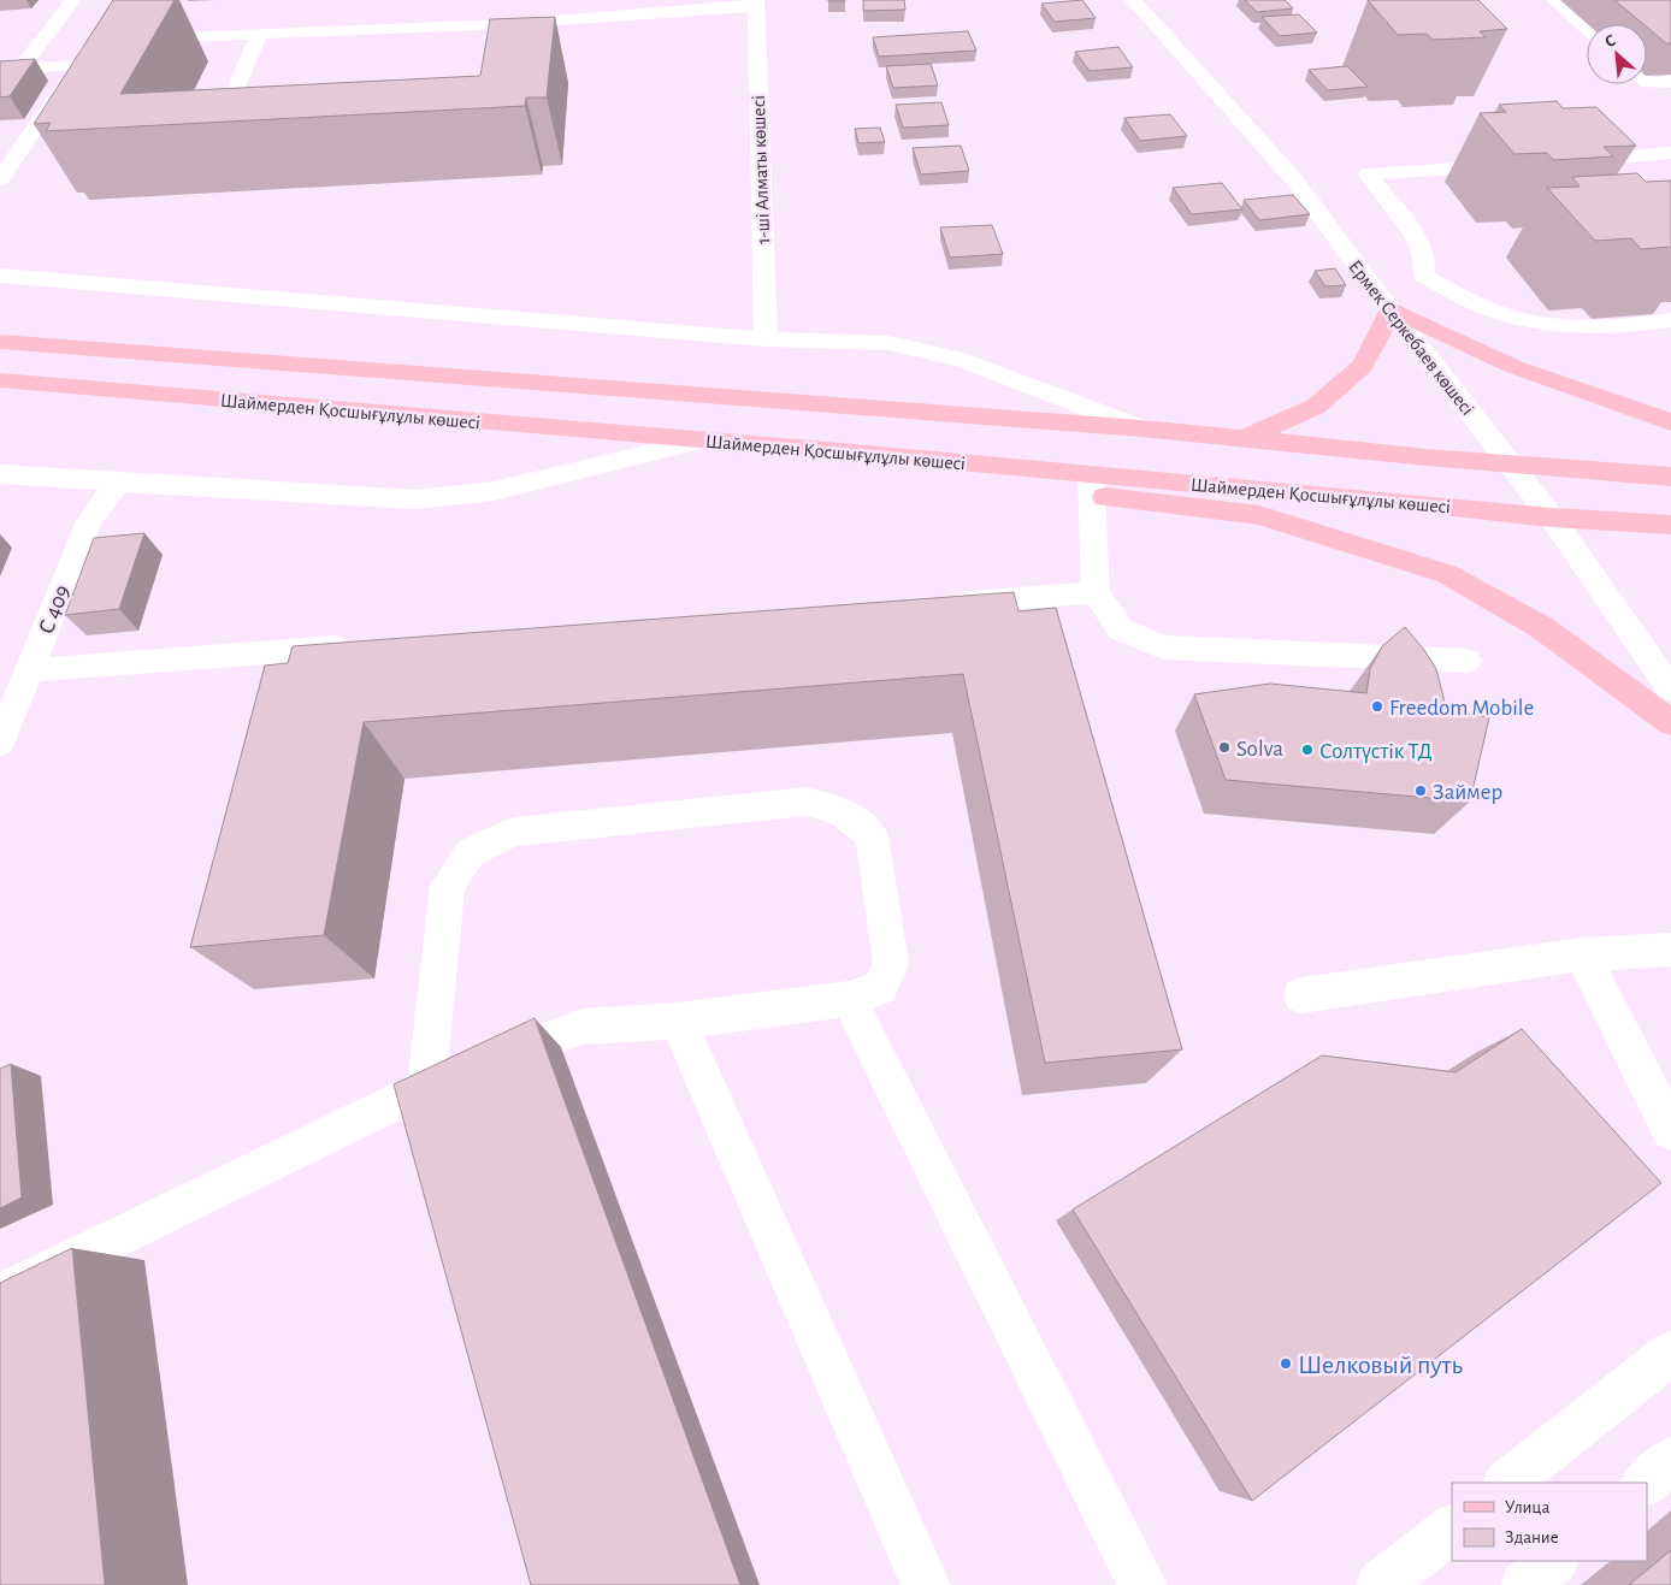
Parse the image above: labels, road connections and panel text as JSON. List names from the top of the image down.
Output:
{
  "streets": {
    "main road": ["Шаймерден Қосшығұлұлы көшесі"],
    "street": ["1-ші Алматы көшесі", "Ермек Серкебаев көшесі", "С 409"]
  },
  "crossings": [
    ["Ермек Серкебаев көшесі", "Шаймерден Қосшығұлұлы көшесі"]
  ],
  "places": [
    "Freedom Mobile",
    "Solva",
    "Солтүстік ТД",
    "Займер",
    "Шелковый путь"
  ],
  "legend": ["Улица", "Здание"],
  "north": "top left"
}
